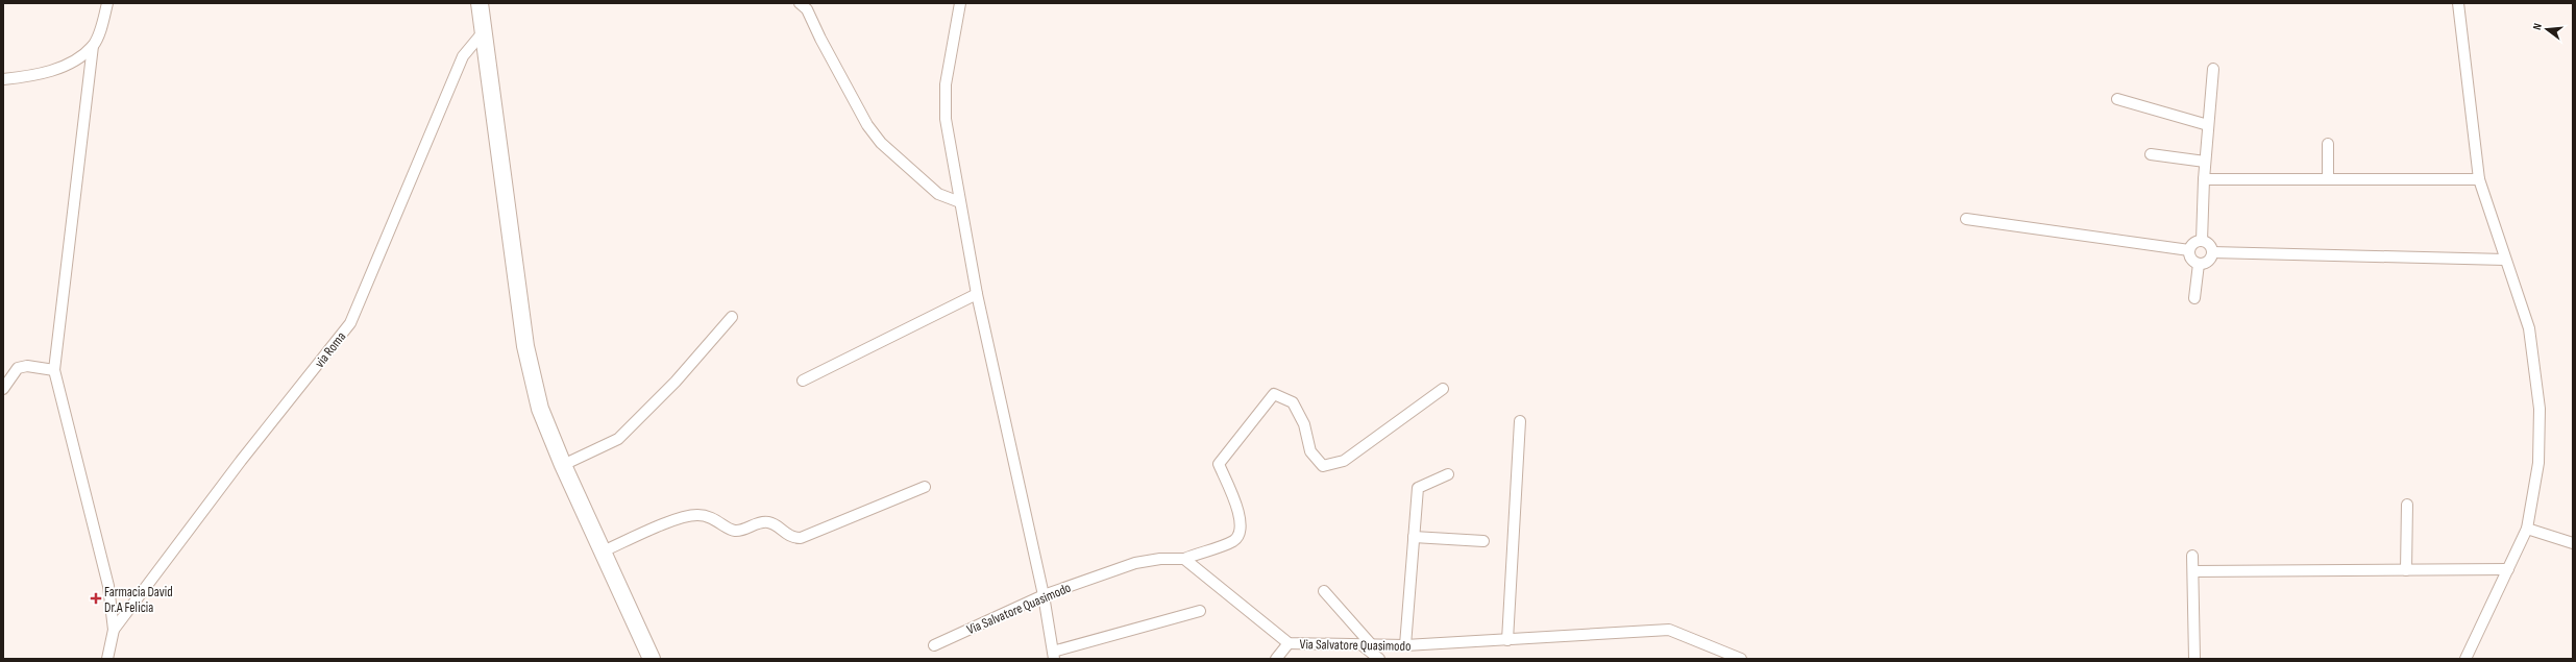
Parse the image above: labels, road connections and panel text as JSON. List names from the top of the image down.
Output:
{
  "streets": {
    "street": ["via Roma", "Via Salvatore Quasimodo"]
  },
  "places": {
    "health": ["Farmacia David Dr.A Felicia"]
  },
  "north": "left"
}
